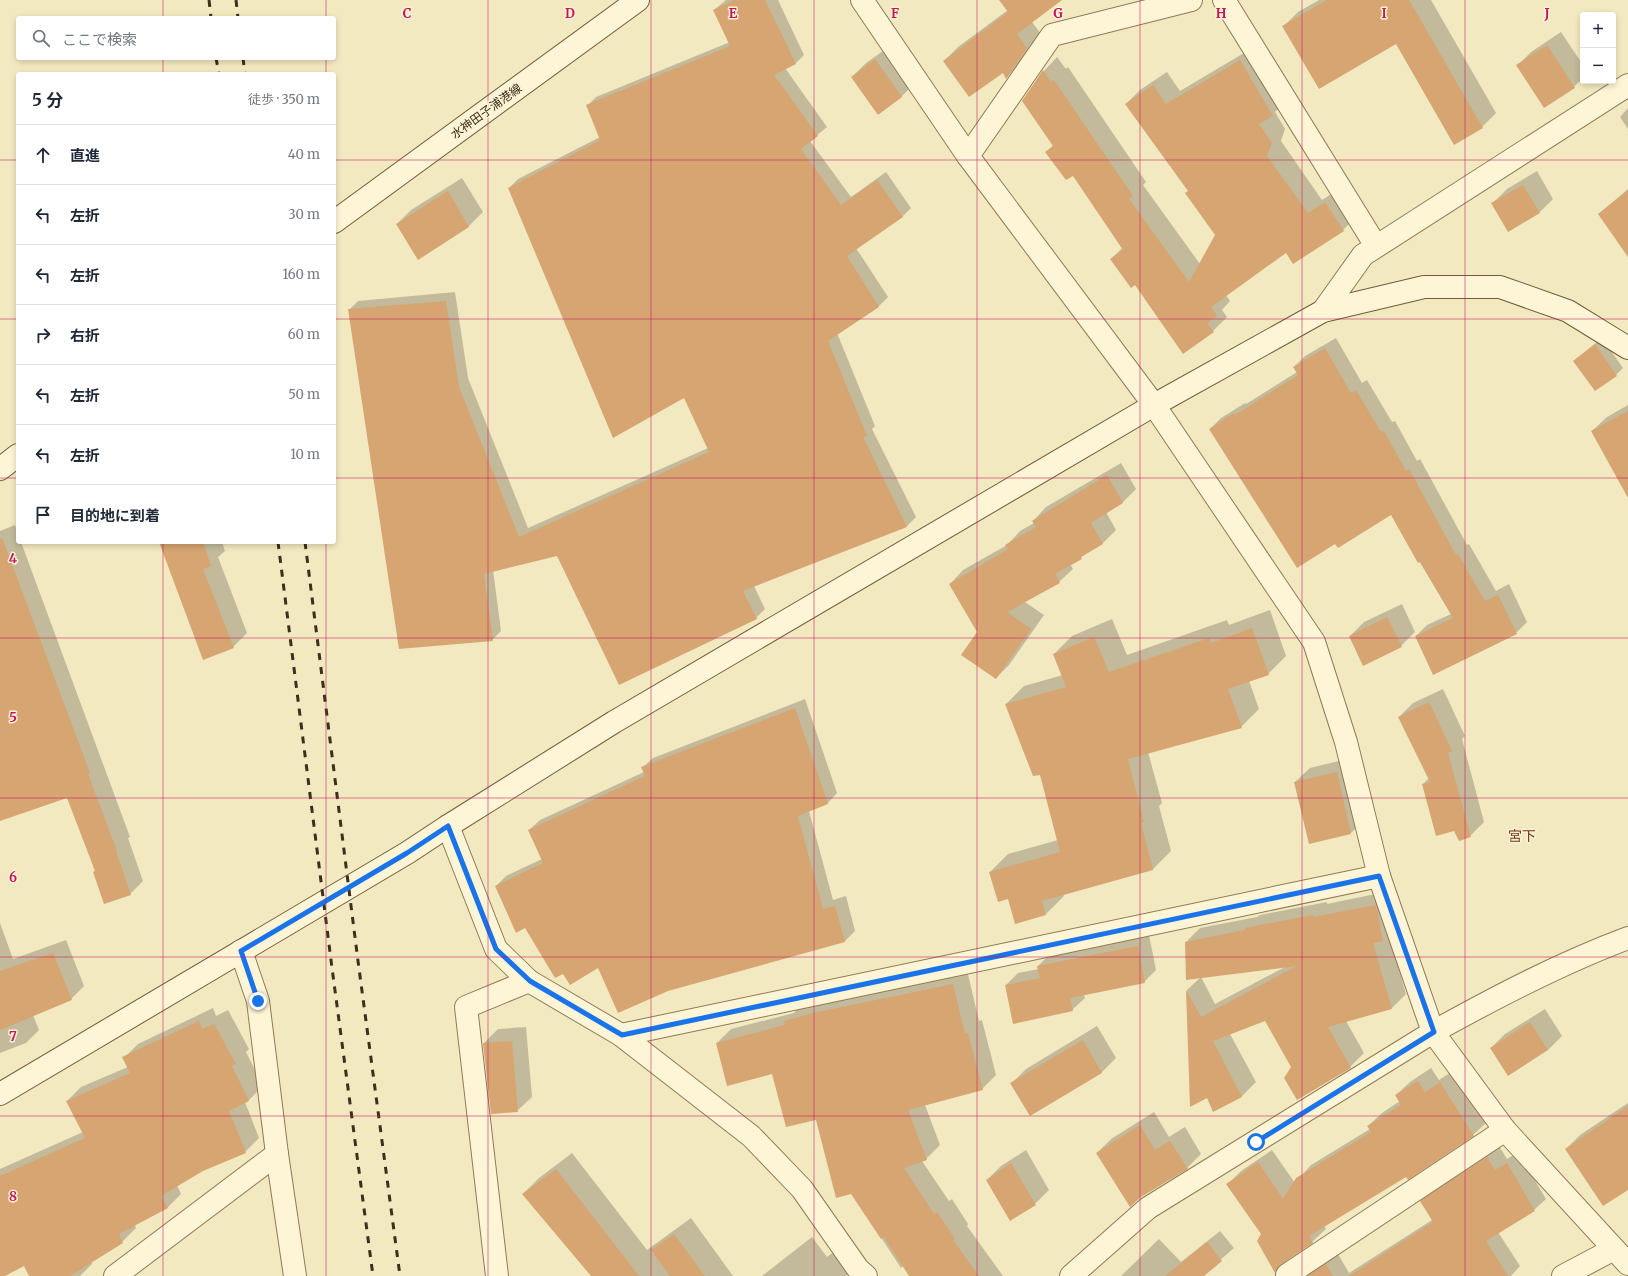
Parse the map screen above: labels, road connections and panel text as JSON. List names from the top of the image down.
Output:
{
  "streets": {
    "street": ["水神田子浦港線"]
  },
  "districts": ["宮下"],
  "page": {
    "map_buttons": ["+", "−"],
    "search": "ここで検索",
    "heading": ["5 分", "徒歩 · 350 m"],
    "list": [
      ["直進", "40 m"],
      ["左折", "30 m"],
      ["左折", "160 m"],
      ["右折", "60 m"],
      ["左折", "50 m"],
      ["左折", "10 m"],
      "目的地に到着"
    ]
  },
  "grid": {
    "columns": [
      "C",
      "D",
      "E",
      "F",
      "G",
      "H",
      "I",
      "J"
    ],
    "rows": [
      "4",
      "5",
      "6",
      "7",
      "8"
    ]
  }
}
